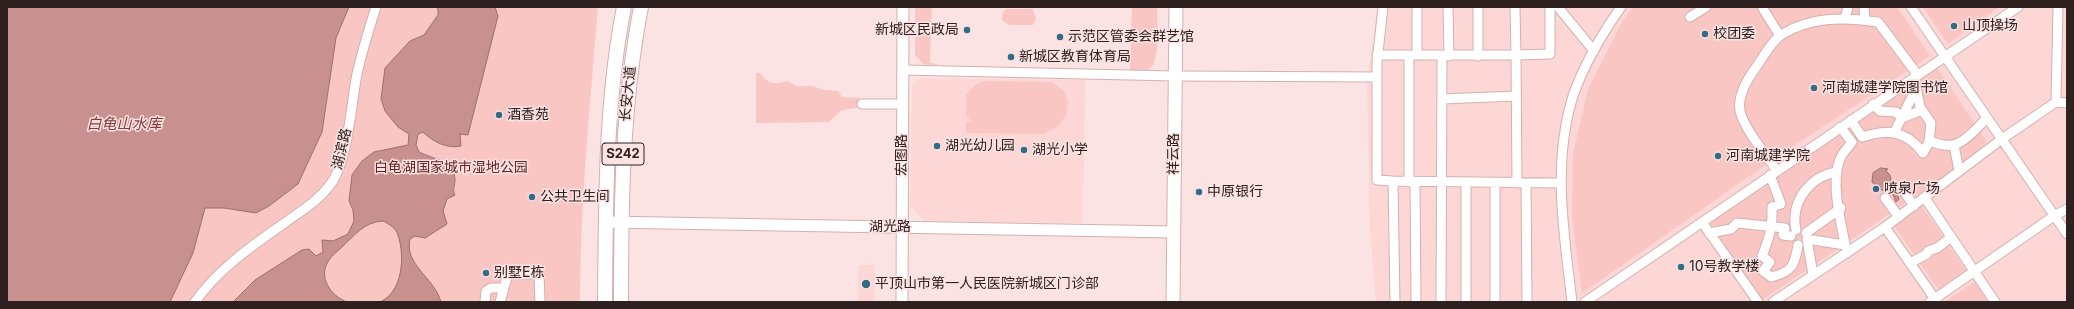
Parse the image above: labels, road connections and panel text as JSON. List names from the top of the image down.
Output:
{
  "streets": {
    "main road": ["长安大道", "S242", "祥云路"],
    "street": ["湖滨路", "宏图路", "湖光路"]
  },
  "crossings": [
    ["长安大道", "湖光路"],
    ["祥云路", "湖光路"],
    ["宏图路", "湖光路"]
  ],
  "water": ["白龟山水库"],
  "parks": ["白龟湖国家城市湿地公园"],
  "places": [
    "山顶操场",
    "新城区民政局",
    "校团委",
    "示范区管委会群艺馆",
    "新城区教育体育局",
    "河南城建学院图书馆",
    "酒香苑",
    "湖光幼儿园",
    "湖光小学",
    "河南城建学院",
    "喷泉广场",
    "中原银行",
    "公共卫生间",
    "10号教学楼",
    "别墅E栋",
    "平顶山市第一人民医院新城区门诊部"
  ]
}
